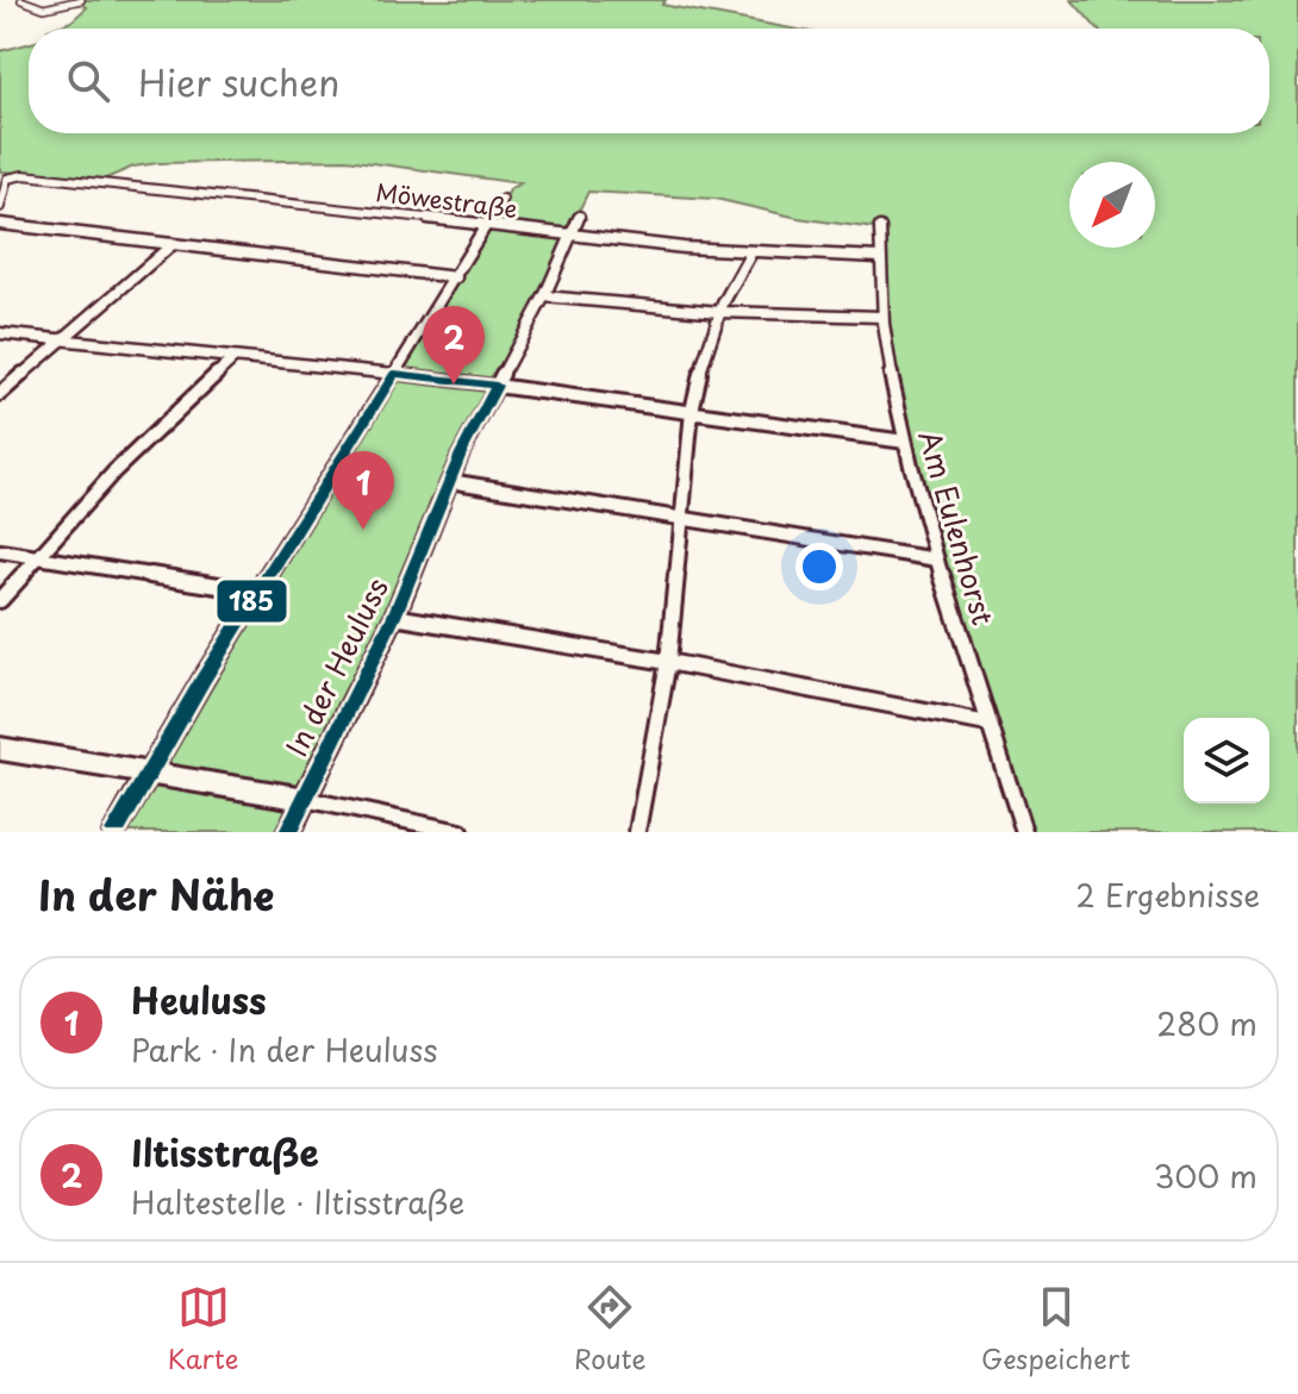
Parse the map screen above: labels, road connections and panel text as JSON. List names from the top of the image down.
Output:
{
  "streets": {
    "street": ["Möwestraße", "Am Eulenhorst", "In der Heuluss"]
  },
  "crossings": [
    ["Möwestraße", "Am Eulenhorst"],
    ["Möwestraße", "In der Heuluss"]
  ],
  "lines": ["transit line 185"],
  "north": "bottom left",
  "page": {
    "search": "Hier suchen",
    "pins": ["2", "1"],
    "heading": ["In der Nähe", "2 Ergebnisse"],
    "list": [
      {
        "mark": "1",
        "name": "Heuluss",
        "note": "Park · In der Heuluss",
        "value": "280 m"
      },
      {
        "mark": "2",
        "name": "Iltisstraße",
        "note": "Haltestelle · Iltisstraße",
        "value": "300 m"
      }
    ],
    "nav": ["Karte", "Route", "Gespeichert"]
  }
}
